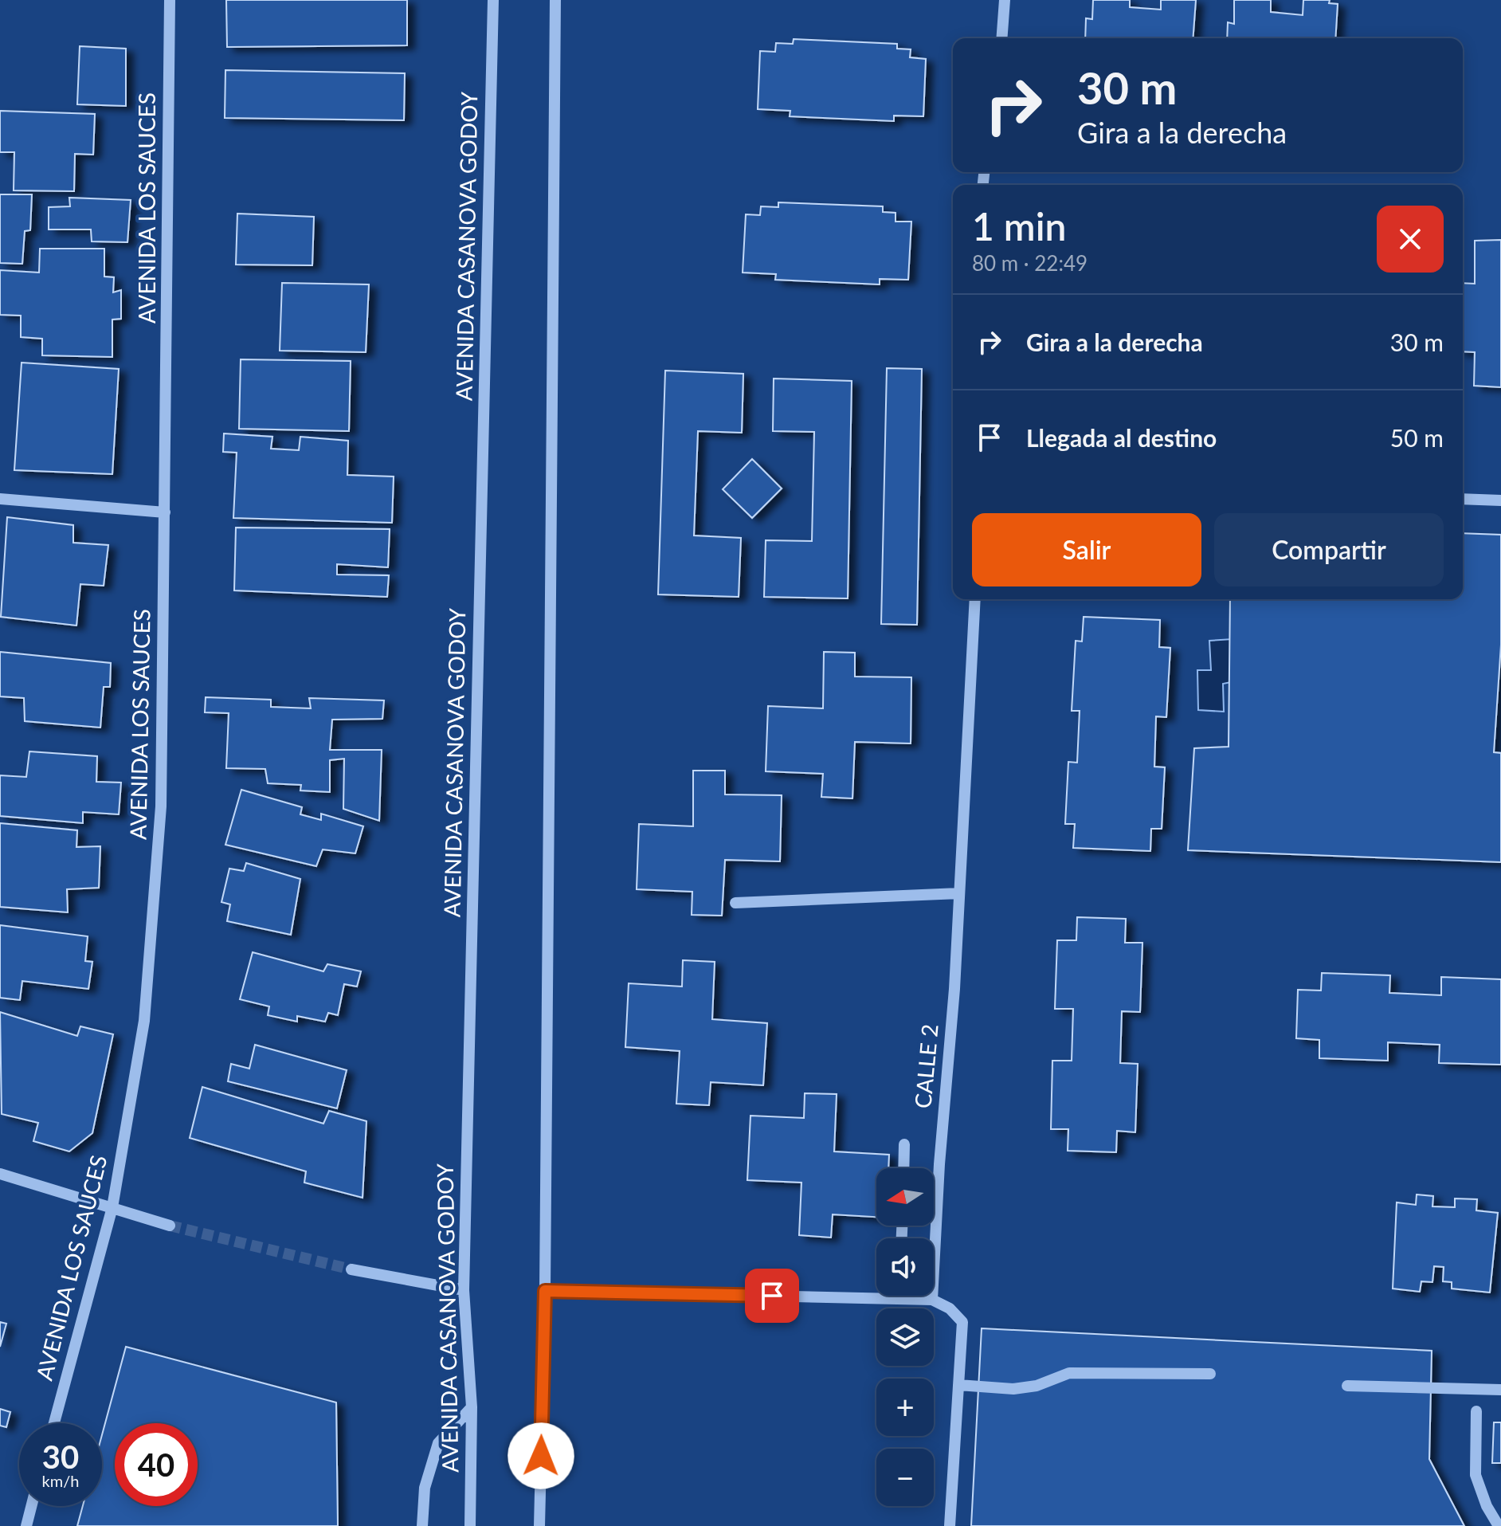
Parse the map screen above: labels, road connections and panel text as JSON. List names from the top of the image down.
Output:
{
  "streets": {
    "street": ["AVENIDA LOS SAUCES", "AVENIDA CASANOVA GODOY", "CALLE 2"]
  },
  "north": "left",
  "page": {
    "turn": ["30 m", "Gira a la derecha"],
    "heading": ["1 min", "80 m · 22:49"],
    "list": [
      {
        "name": "Gira a la derecha",
        "value": "30 m"
      },
      {
        "name": "Llegada al destino",
        "value": "50 m"
      }
    ],
    "buttons": ["Salir", "Compartir"],
    "map_buttons": ["+", "−"],
    "speed": "30 km/h",
    "limit": "40"
  }
}
